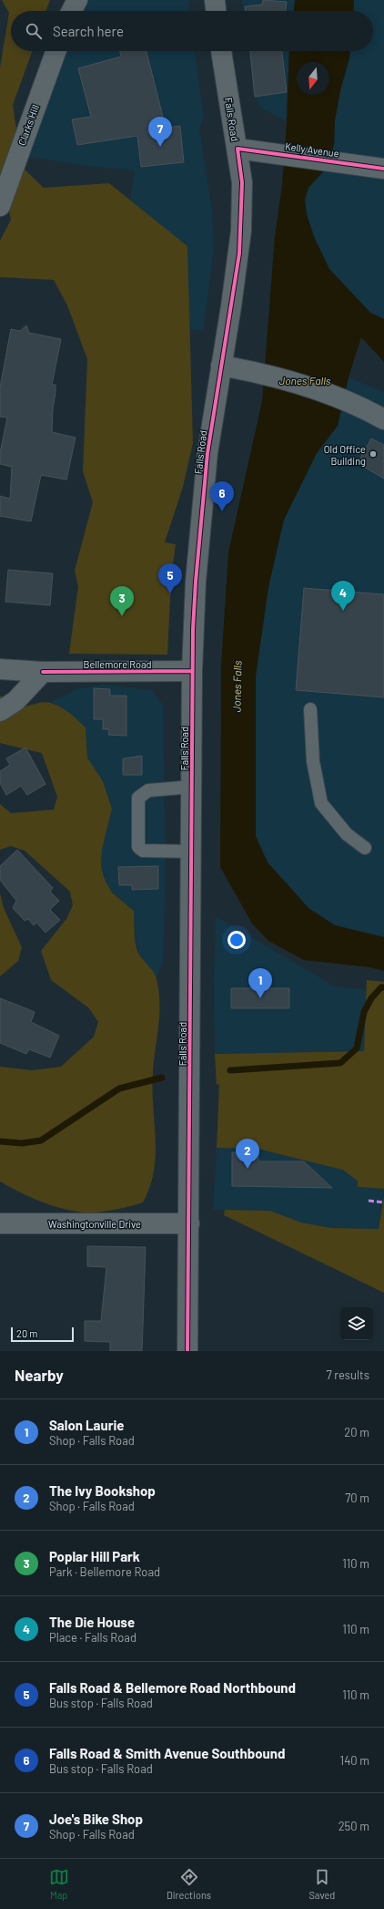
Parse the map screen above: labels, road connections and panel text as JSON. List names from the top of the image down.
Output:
{
  "streets": {
    "main road": [
      "Falls Road",
      "Clarks Hill",
      "Kelly Avenue",
      "Bellemore Road",
      "Washingtonville Drive"
    ]
  },
  "crossings": [
    ["Falls Road", "Kelly Avenue"],
    ["Falls Road", "Bellemore Road"],
    ["Falls Road", "Washingtonville Drive"]
  ],
  "water": ["Jones Falls"],
  "places": ["Old Office Building"],
  "scale_bar": "20 m",
  "north": "bottom",
  "page": {
    "search": "Search here",
    "pins": [
      "7",
      "6",
      "5",
      "4",
      "3",
      "1",
      "2"
    ],
    "scale": "20 m",
    "heading": ["Nearby", "7 results"],
    "list": [
      {
        "mark": "1",
        "name": "Salon Laurie",
        "note": "Shop · Falls Road",
        "value": "20 m"
      },
      {
        "mark": "2",
        "name": "The Ivy Bookshop",
        "note": "Shop · Falls Road",
        "value": "70 m"
      },
      {
        "mark": "3",
        "name": "Poplar Hill Park",
        "note": "Park · Bellemore Road",
        "value": "110 m"
      },
      {
        "mark": "4",
        "name": "The Die House",
        "note": "Place · Falls Road",
        "value": "110 m"
      },
      {
        "mark": "5",
        "name": "Falls Road & Bellemore Road Northbound",
        "note": "Bus stop · Falls Road",
        "value": "110 m"
      },
      {
        "mark": "6",
        "name": "Falls Road & Smith Avenue Southbound",
        "note": "Bus stop · Falls Road",
        "value": "140 m"
      },
      {
        "mark": "7",
        "name": "Joe's Bike Shop",
        "note": "Shop · Falls Road",
        "value": "250 m"
      }
    ],
    "nav": ["Map", "Directions", "Saved"]
  }
}
